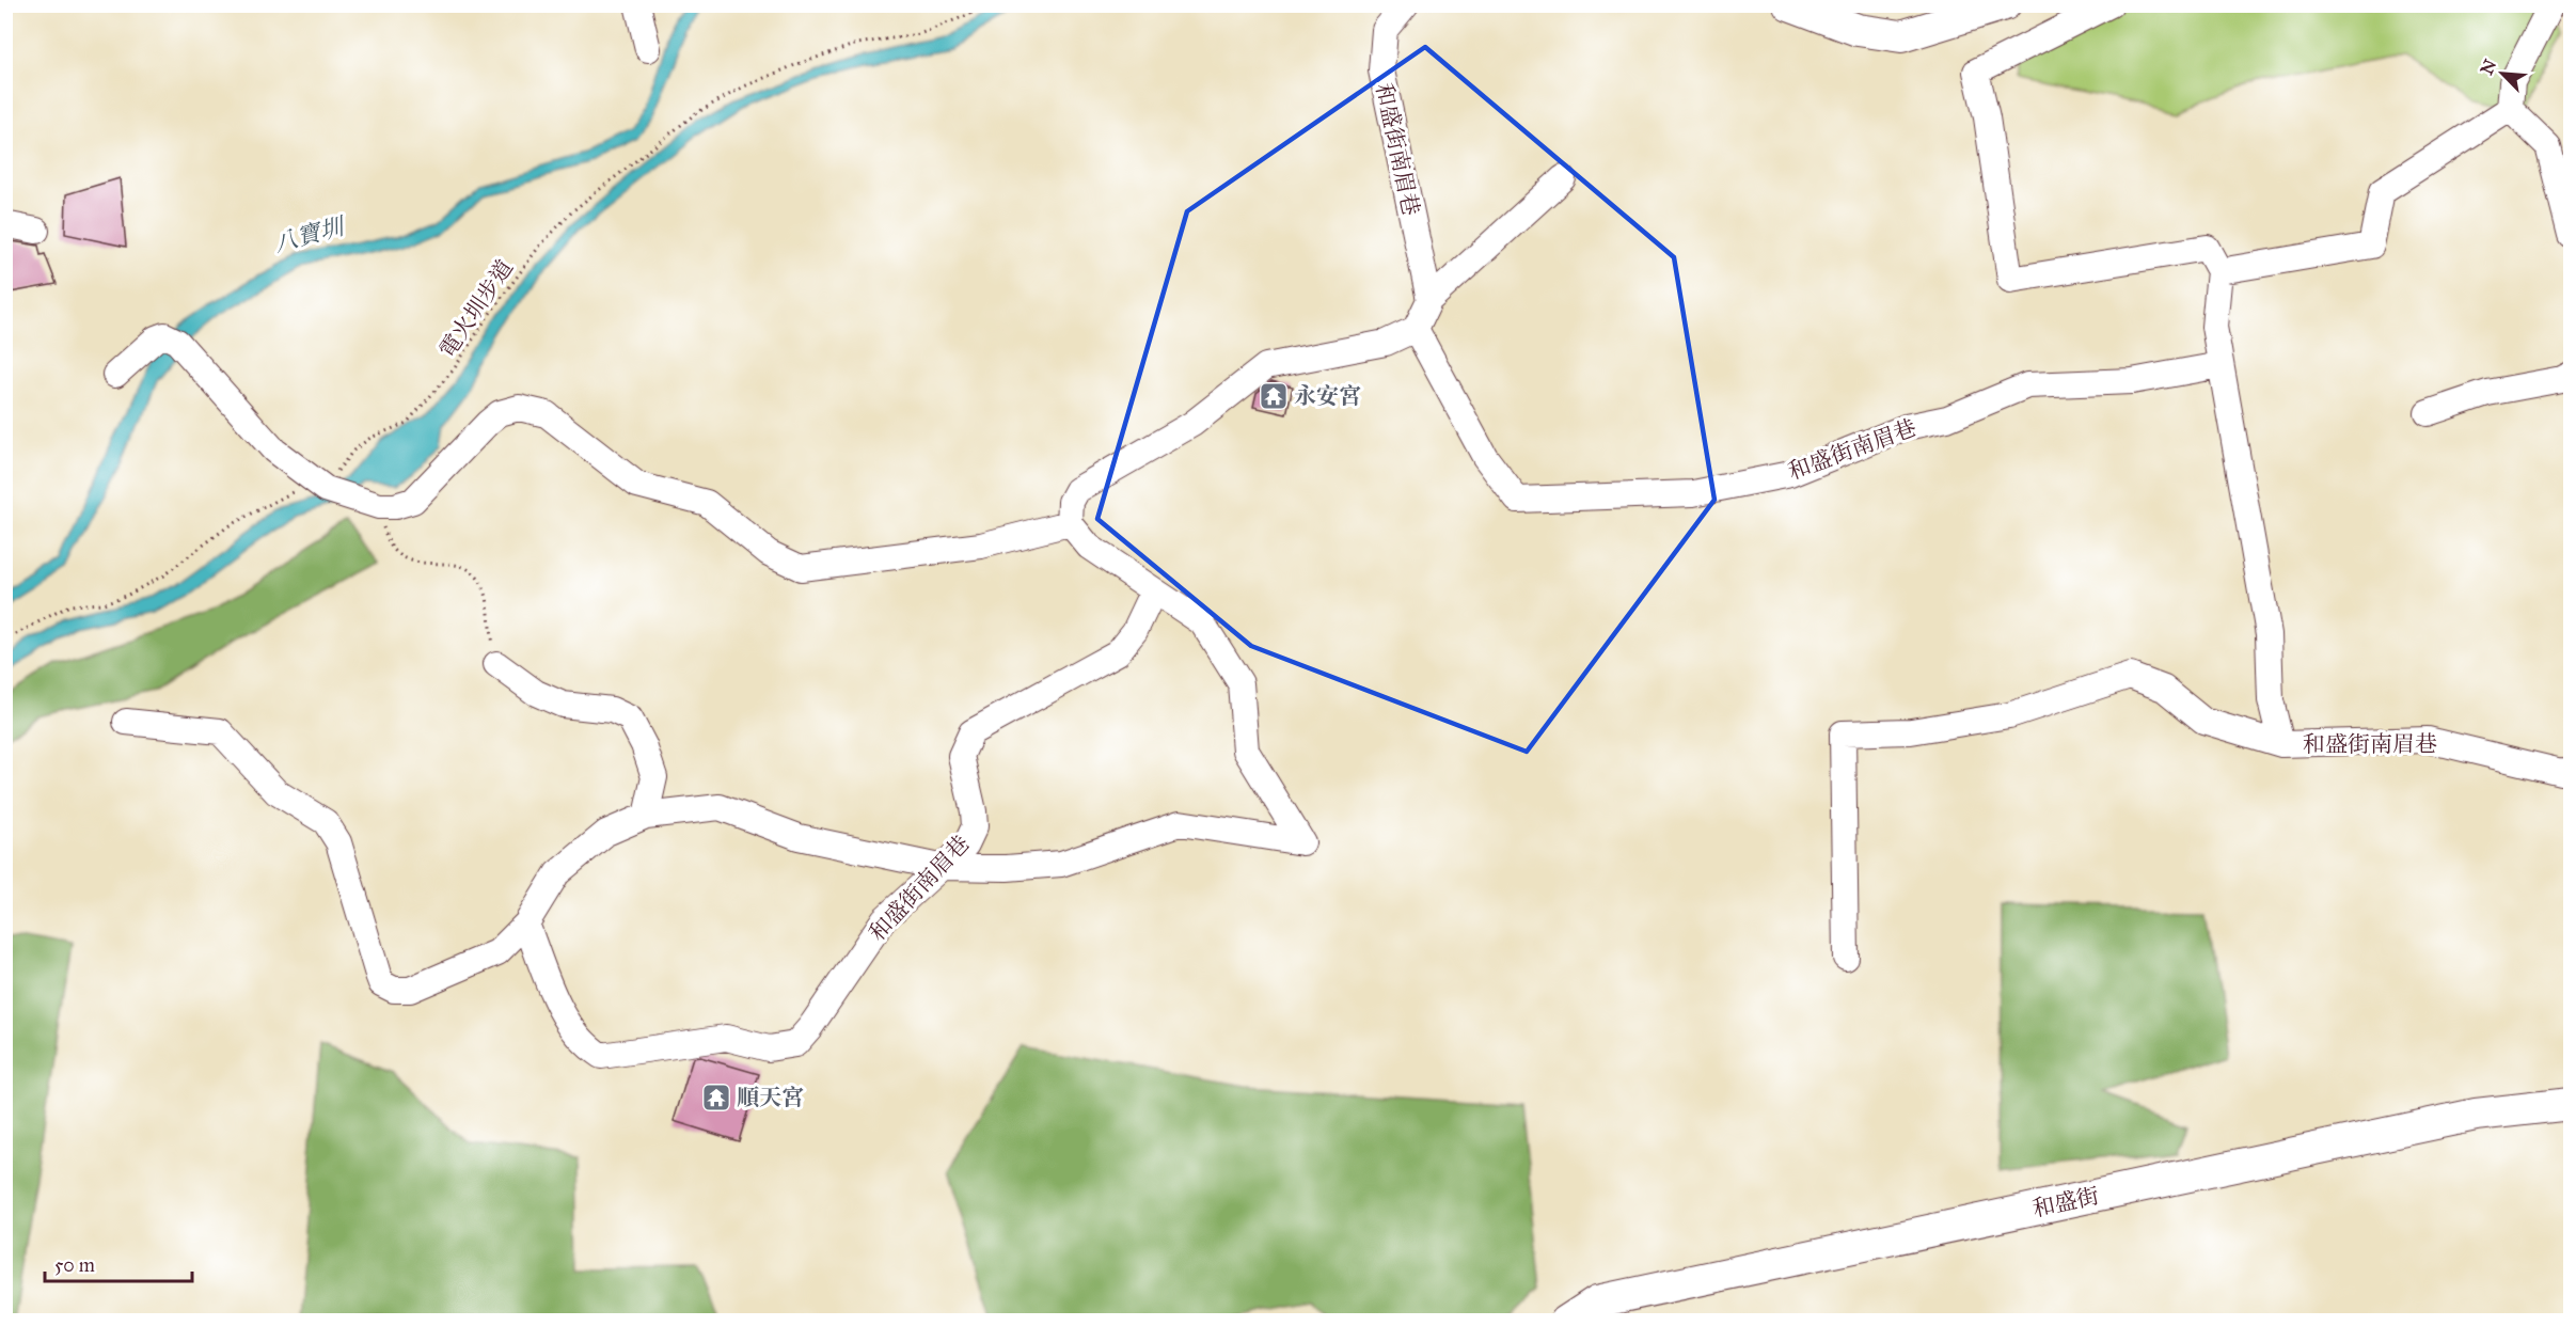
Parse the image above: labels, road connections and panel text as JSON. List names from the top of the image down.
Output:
{
  "streets": {
    "main road": ["和盛街"],
    "street": ["和盛街南眉巷"],
    "path": ["電火圳步道"]
  },
  "water": ["八寶圳"],
  "places": {
    "temple": ["永安宮", "順天宮"]
  },
  "scale_bar": "50 m",
  "north": "top left"
}
